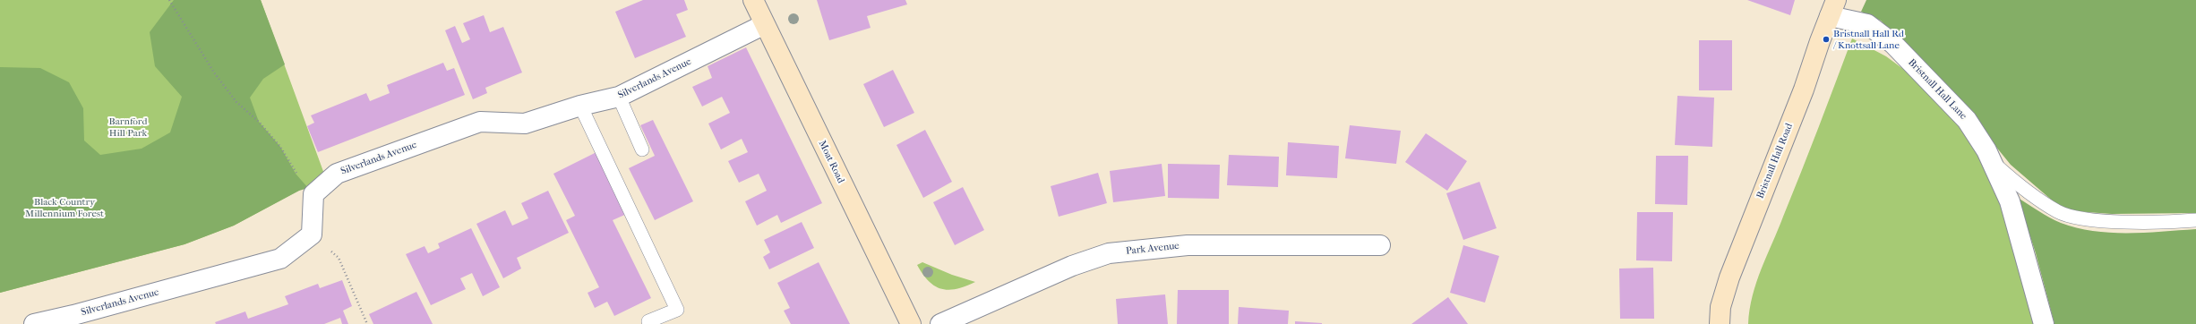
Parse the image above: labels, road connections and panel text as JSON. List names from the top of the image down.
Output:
{
  "streets": {
    "street": [
      "Silverlands Avenue",
      "Bristnall Hall Lane",
      "Bristnall Hall Road",
      "Moat Road",
      "Park Avenue"
    ]
  },
  "crossings": [
    ["Silverlands Avenue", "Moat Road"],
    ["Bristnall Hall Lane", "Bristnall Hall Road"]
  ],
  "parks": ["Barnford Hill Park", "Black Country Millennium Forest"],
  "places": ["Bristnall Hall Rd / Knottsall Lane"]
}
